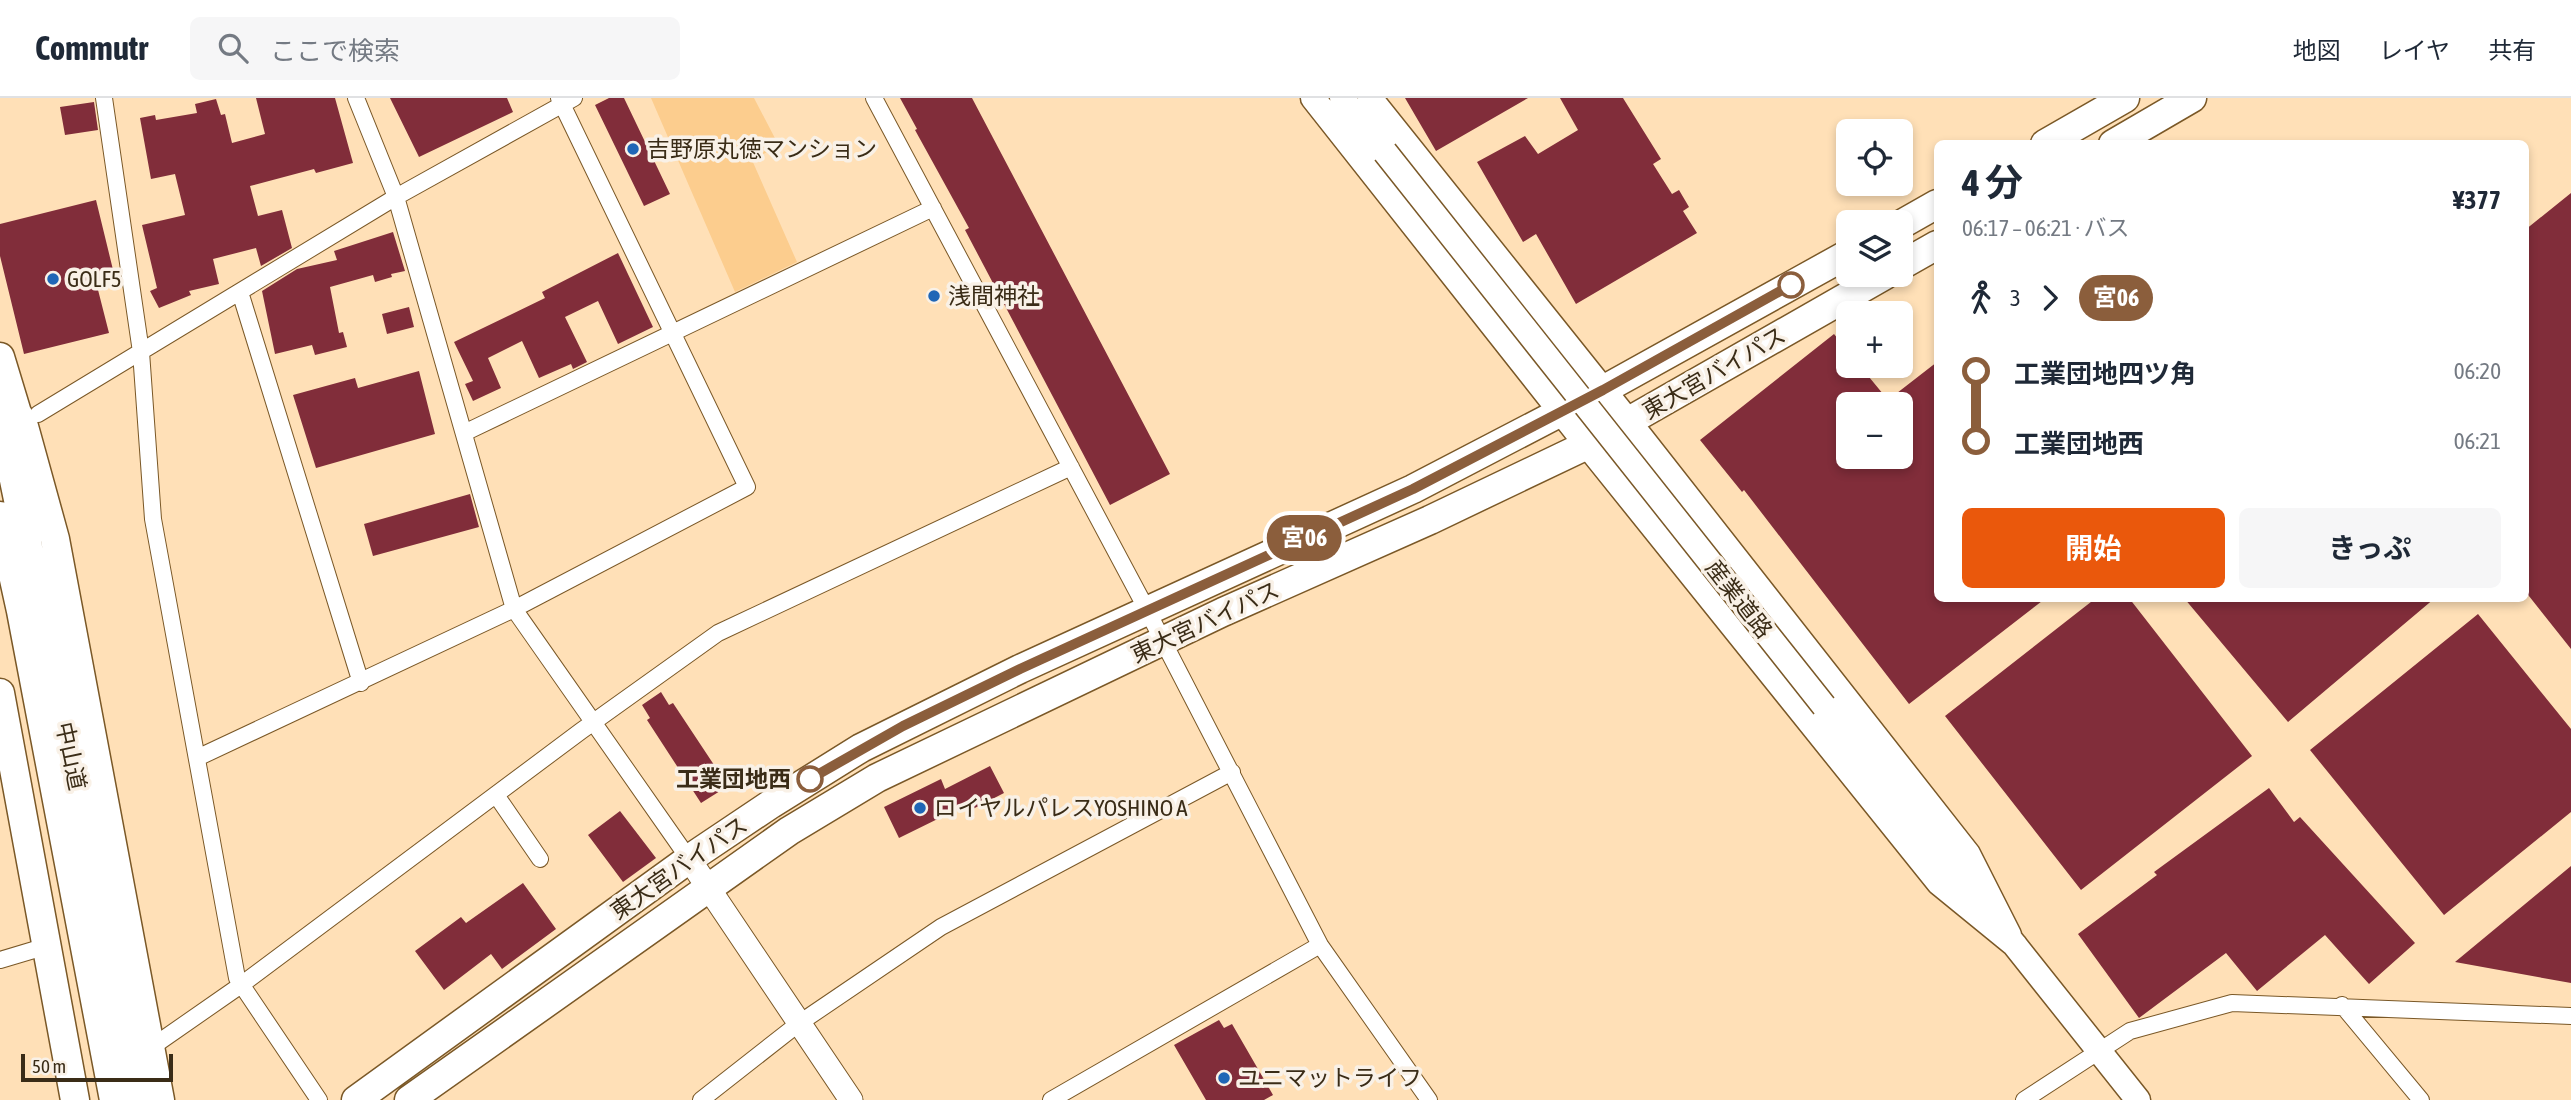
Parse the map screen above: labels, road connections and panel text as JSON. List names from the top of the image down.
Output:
{
  "streets": {
    "highway": ["東大宮バイパス", "中山道"],
    "main road": ["産業道路"]
  },
  "places": [
    "吉野原丸徳マンション",
    "GOLF5",
    "浅間神社",
    "工業団地西",
    "ロイヤルパレスYOSHINO A",
    "ユニマットライフ"
  ],
  "lines": ["bus line 宮06"],
  "scale_bar": "50 m",
  "page": {
    "header": "Commutr",
    "search": "ここで検索",
    "nav": ["地図", "レイヤ", "共有"],
    "on_map": "宮06",
    "map_buttons": ["+", "−"],
    "heading": ["4 分", "06:17 – 06:21 · バス", "¥377"],
    "legs": ["3", "宮06"],
    "list": [
      {
        "name": "工業団地四ツ角",
        "value": "06:20"
      },
      {
        "name": "工業団地西",
        "value": "06:21"
      }
    ],
    "buttons": ["開始", "きっぷ"],
    "scale": "50 m"
  }
}
